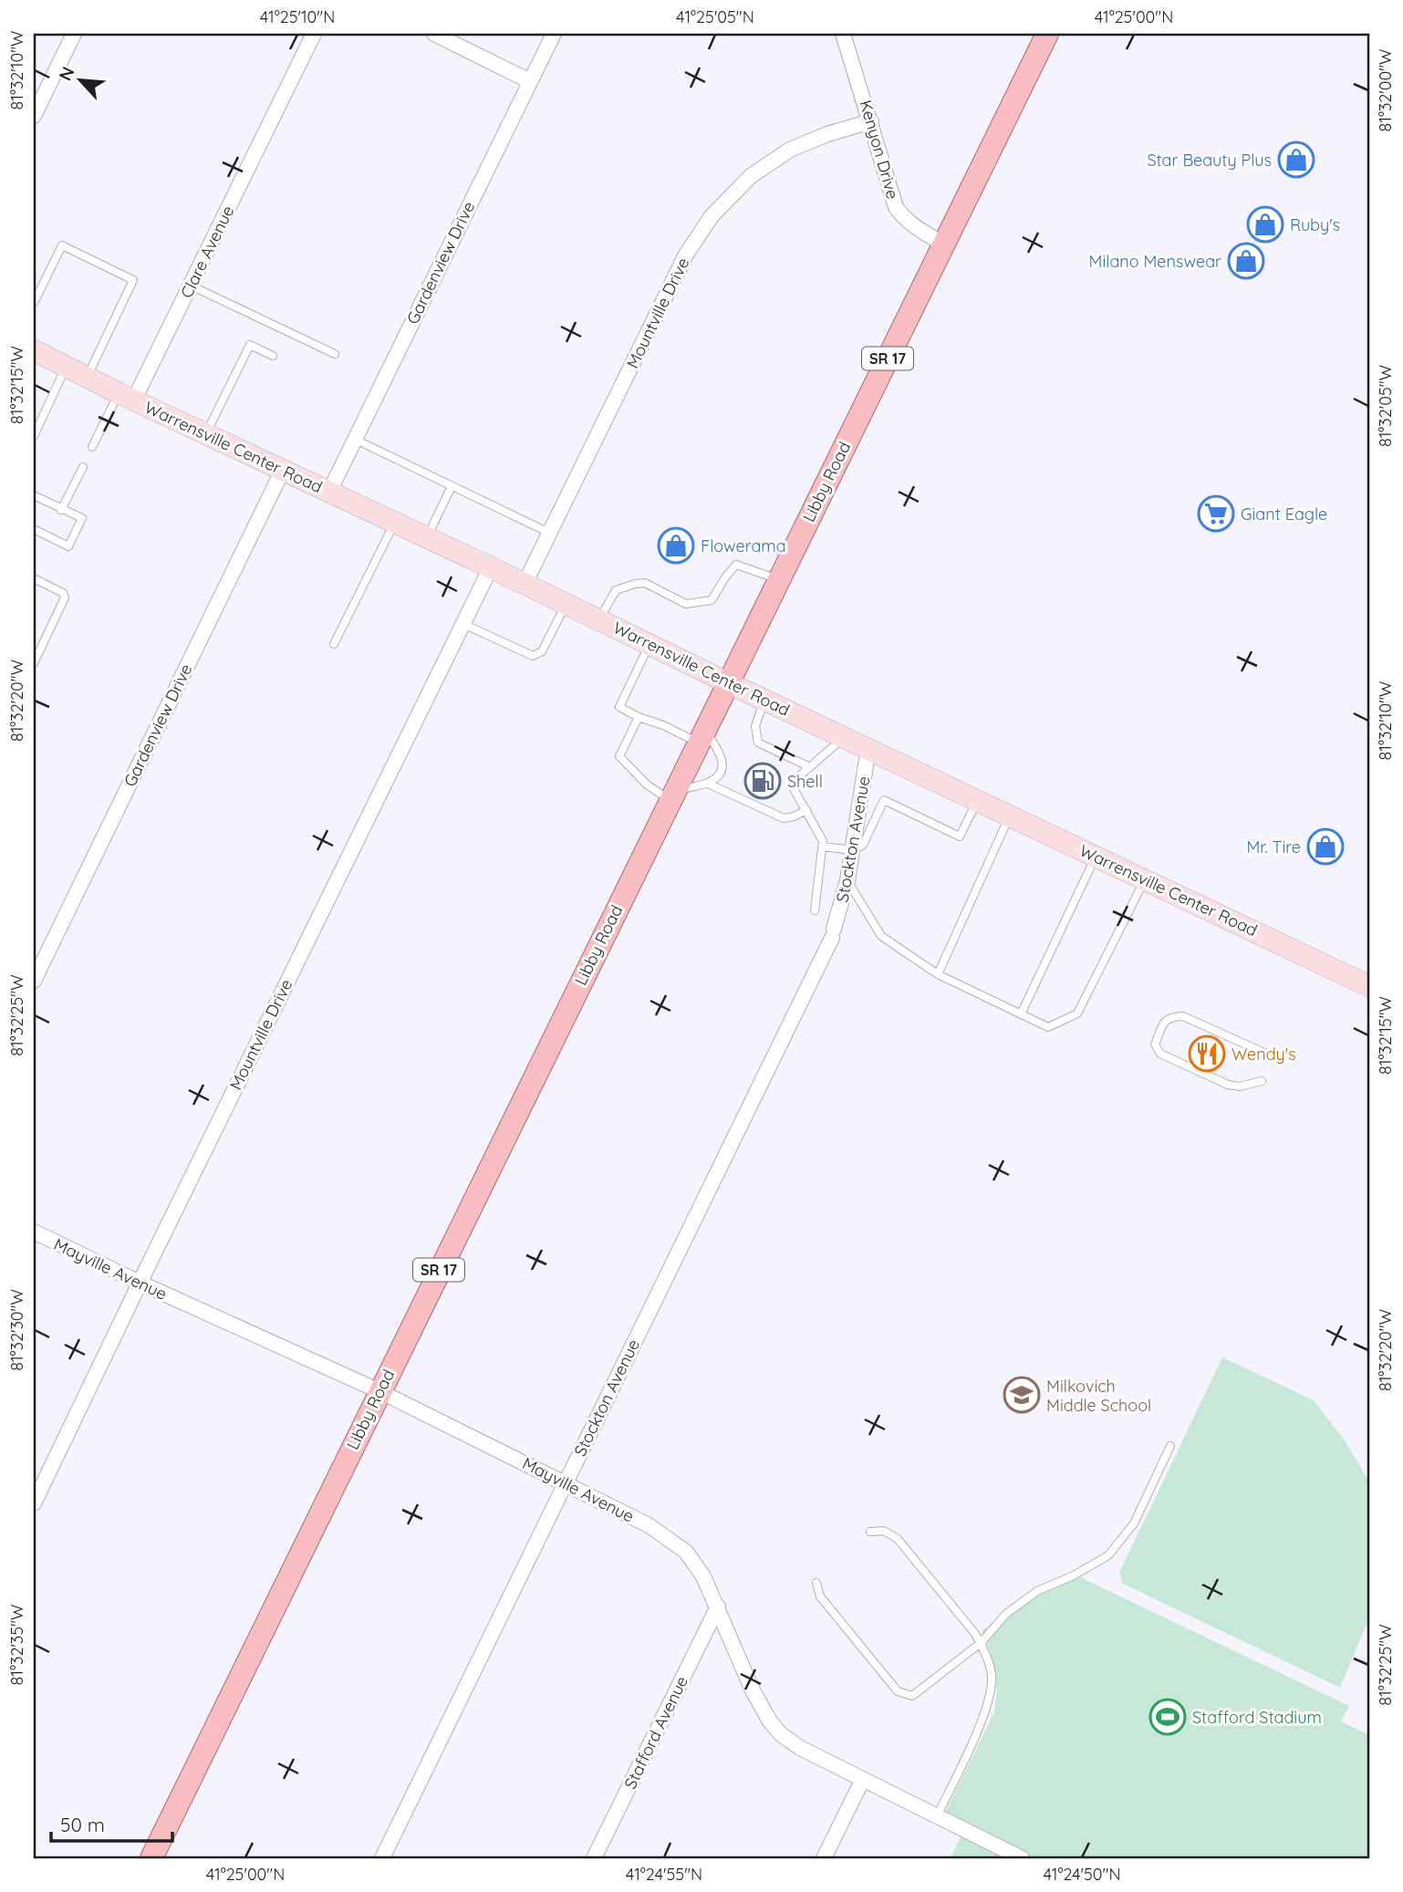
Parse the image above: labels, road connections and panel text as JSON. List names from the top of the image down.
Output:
{
  "streets": {
    "main road": ["SR 17", "Warrensville Center Road", "Libby Road"],
    "street": [
      "Kenyon Drive",
      "Clare Avenue",
      "Gardenview Drive",
      "Mountville Drive",
      "Stockton Avenue",
      "Mayville Avenue",
      "Stafford Avenue"
    ]
  },
  "crossings": [
    ["Kenyon Drive", "Mountville Drive"],
    ["Kenyon Drive", "Libby Road"],
    ["Clare Avenue", "Warrensville Center Road"],
    ["Gardenview Drive", "Warrensville Center Road"],
    ["Mountville Drive", "Warrensville Center Road"],
    ["Mountville Drive", "Mayville Avenue"],
    ["Warrensville Center Road", "Libby Road"],
    ["Warrensville Center Road", "Stockton Avenue"],
    ["Libby Road", "Mayville Avenue"],
    ["Stockton Avenue", "Mayville Avenue"],
    ["Mayville Avenue", "Stafford Avenue"]
  ],
  "places": {
    "shop": [
      "Star Beauty Plus",
      "Ruby's",
      "Milano Menswear",
      "Flowerama",
      "Mr. Tire"
    ],
    "supermarket": ["Giant Eagle"],
    "fuel station": ["Shell"],
    "restaurant": ["Wendy's"],
    "school or university": ["Milkovich Middle School"],
    "sports": ["Stafford Stadium"]
  },
  "scale_bar": "50 m",
  "north": "top left",
  "coordinates": [
    "41°25'10\"N",
    "41°25'05\"N",
    "41°25'00\"N",
    "81°32'10\"W",
    "81°32'00\"W",
    "81°32'15\"W",
    "81°32'05\"W",
    "81°32'20\"W",
    "81°32'25\"W",
    "81°32'30\"W",
    "81°32'35\"W",
    "41°24'55\"N",
    "41°24'50\"N"
  ]
}
